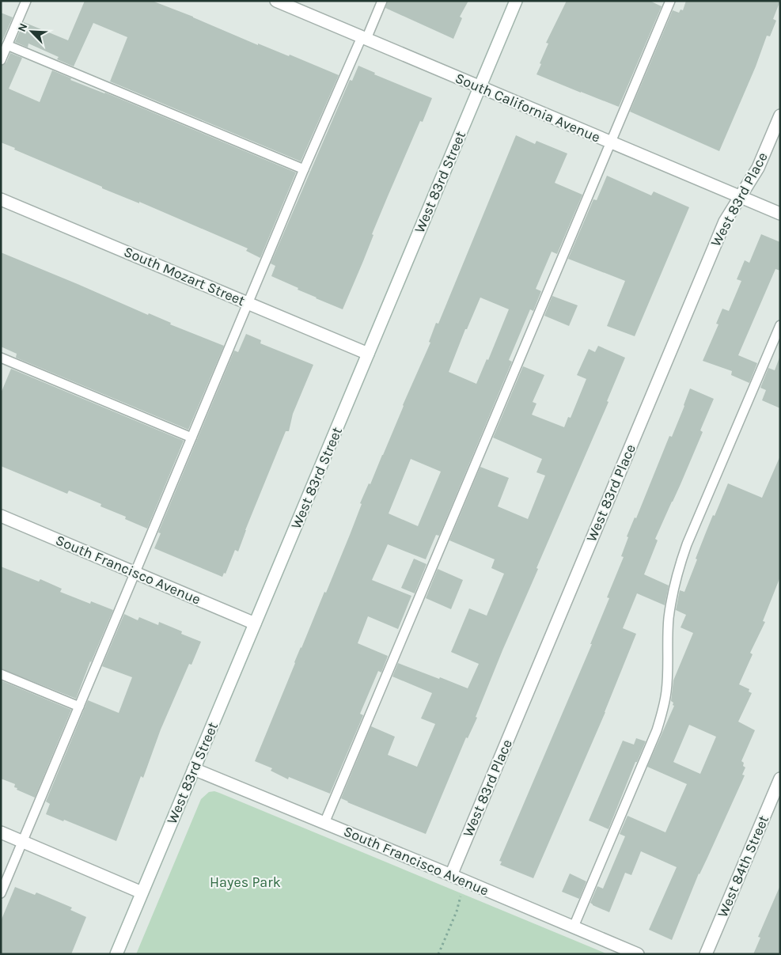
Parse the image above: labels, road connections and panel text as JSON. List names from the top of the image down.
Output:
{
  "streets": {
    "street": [
      "South California Avenue",
      "West 83rd Street",
      "West 83rd Place",
      "South Mozart Street",
      "South Francisco Avenue",
      "West 84th Street"
    ]
  },
  "crossings": [
    ["South California Avenue", "West 83rd Street"],
    ["South California Avenue", "West 83rd Place"],
    ["West 83rd Street", "South Mozart Street"],
    ["West 83rd Street", "South Francisco Avenue"],
    ["West 83rd Place", "South Francisco Avenue"]
  ],
  "parks": ["Hayes Park"],
  "north": "top left"
}
